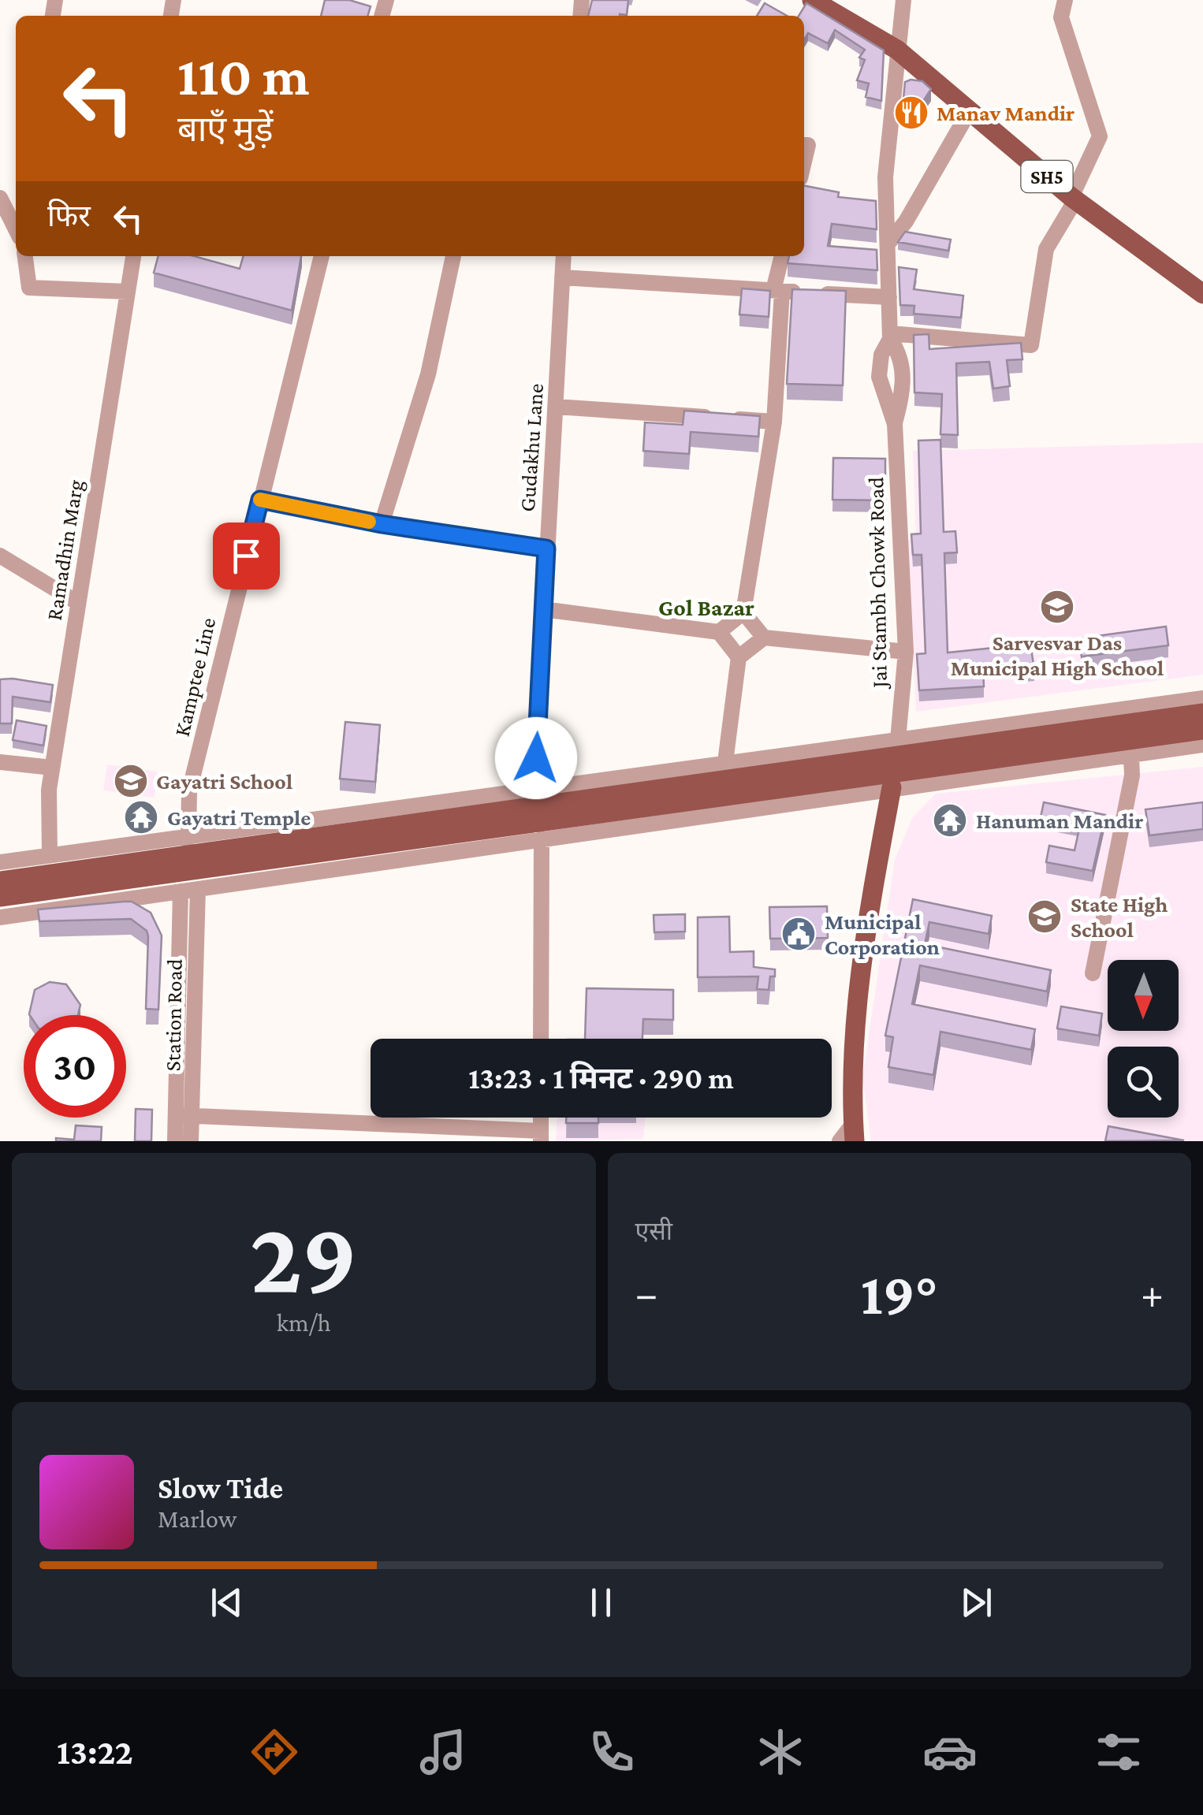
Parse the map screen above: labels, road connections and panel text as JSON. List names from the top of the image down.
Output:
{
  "streets": {
    "main road": ["SH5"],
    "street": [
      "Gudakhu Lane",
      "Ramadhin Marg",
      "Jai Stambh Chowk Road",
      "Kamptee Line",
      "Station Road"
    ]
  },
  "crossings": [
    ["SH5", "Jai Stambh Chowk Road"]
  ],
  "districts": ["Gol Bazar"],
  "places": {
    "restaurant": ["Manav Mandir"],
    "school or university": ["Sarvesvar Das Municipal High School", "Gayatri School", "State High School"],
    "temple": ["Gayatri Temple", "Hanuman Mandir"],
    "public building": ["Municipal Corporation"]
  },
  "north": "bottom",
  "page": {
    "turn": ["110 m", "बाएँ मुड़ें"],
    "then": "फिर",
    "limit": "30",
    "trip": "13:23 · 1 मिनट · 290 m",
    "tile": [
      ["29", "km/h"],
      "एसी"
    ],
    "heat": ["−", "19°", "+"],
    "song": ["Slow Tide", "Marlow"],
    "tabs": "13:22"
  }
}
